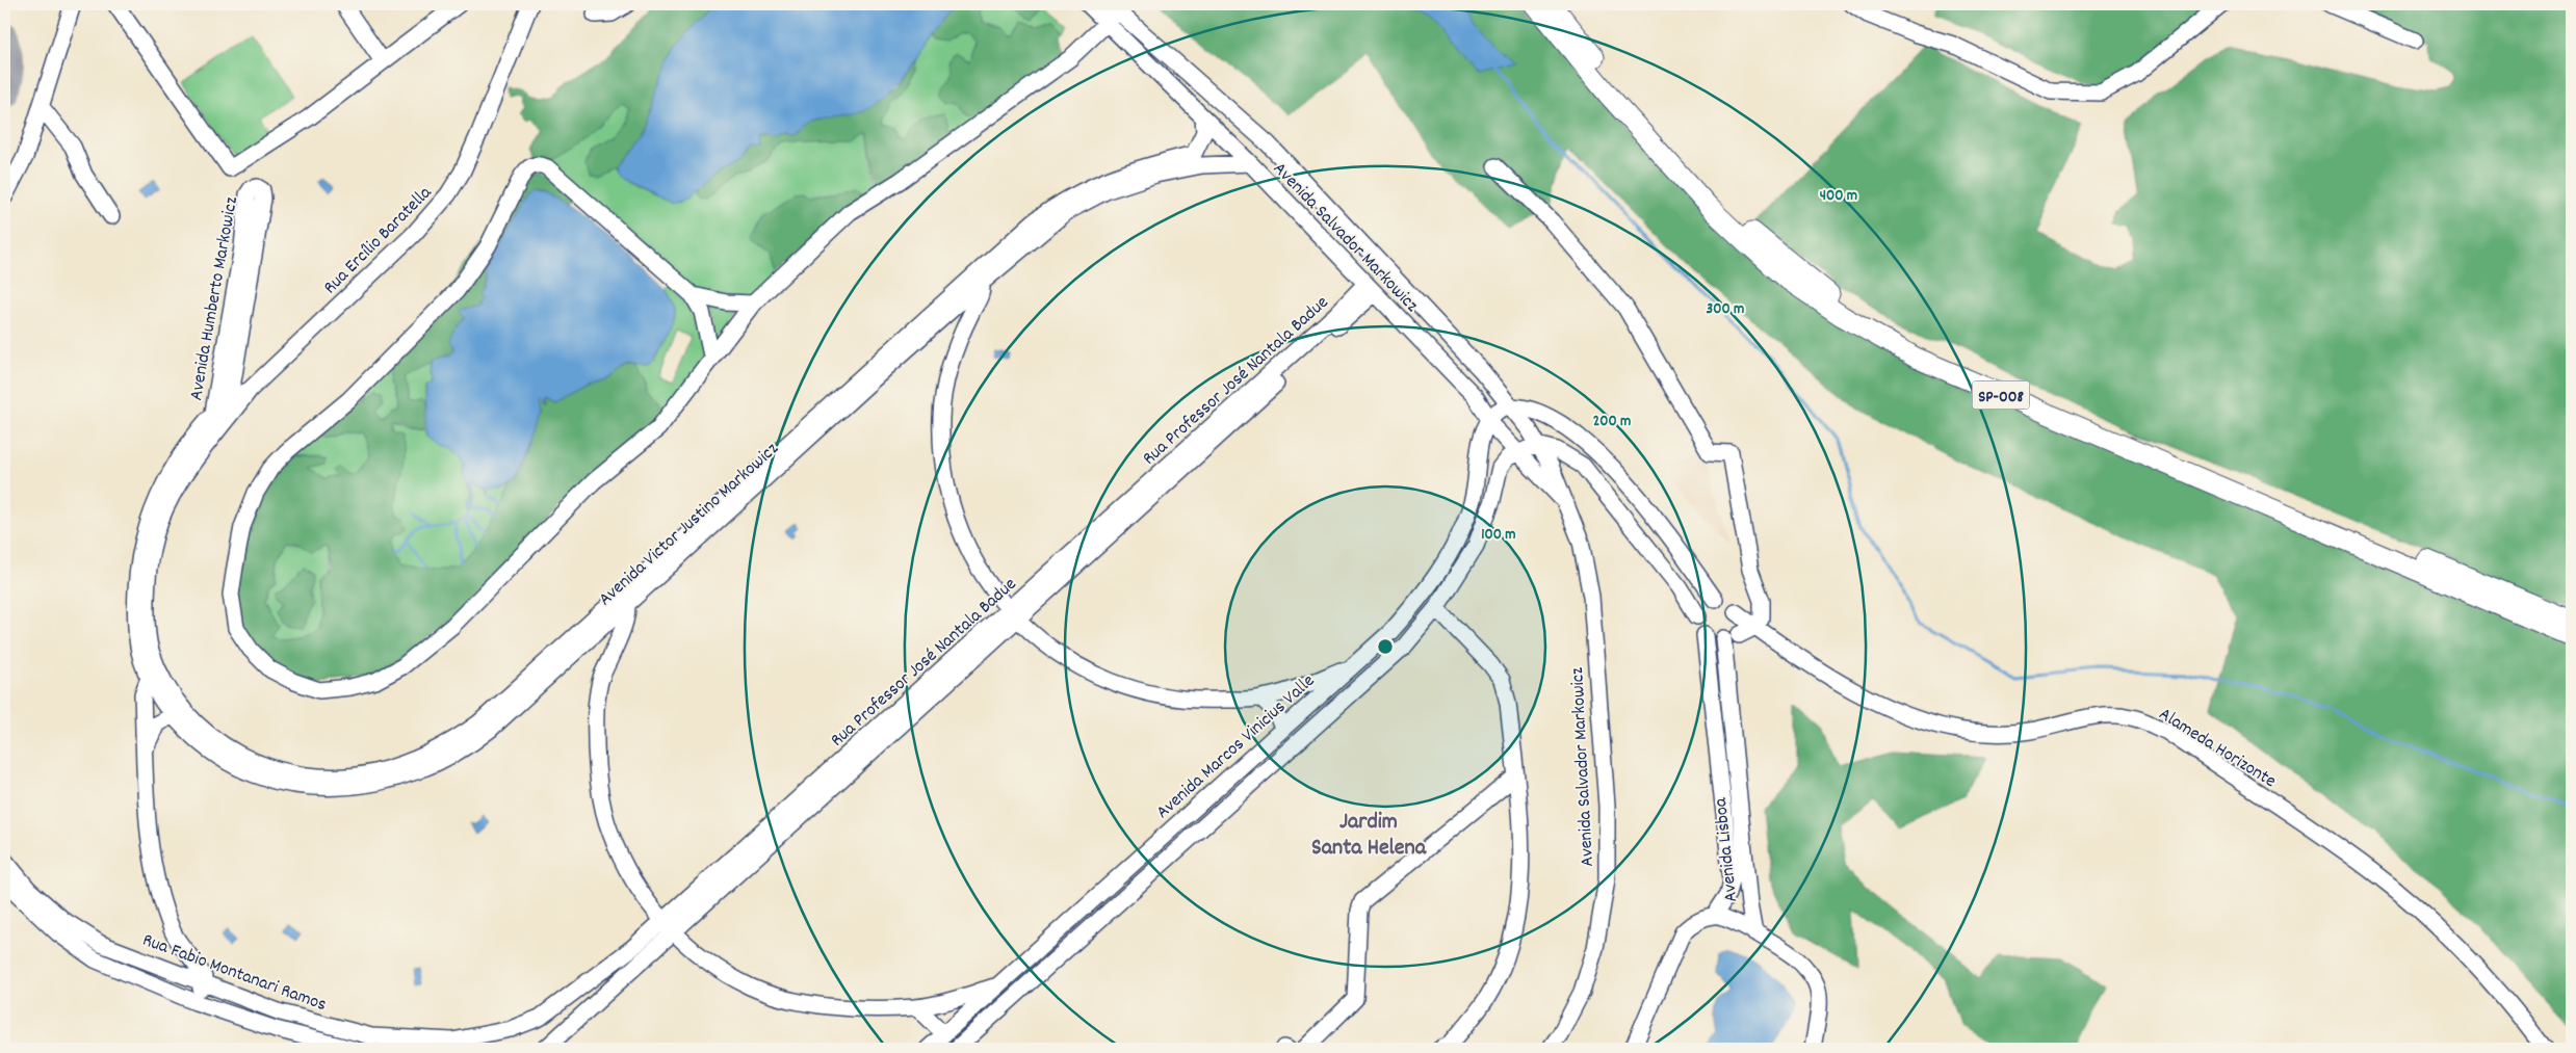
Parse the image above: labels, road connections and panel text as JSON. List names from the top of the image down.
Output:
{
  "streets": {
    "main road": ["SP-008"],
    "street": [
      "Avenida Salvador Markowicz",
      "Rua Ercílio Baratella",
      "Avenida Humberto Markowicz",
      "Rua Professor José Nantala Badue",
      "Avenida Victor Justino Markowicz",
      "Avenida Marcos Vinicius Valle",
      "Alameda Horizonte",
      "Avenida Lisboa",
      "Rua Fabio Montanari Ramos"
    ]
  },
  "crossings": [
    ["Avenida Salvador Markowicz", "Rua Professor José Nantala Badue"],
    ["Avenida Salvador Markowicz", "Avenida Victor Justino Markowicz"],
    ["Avenida Salvador Markowicz", "Avenida Marcos Vinicius Valle"],
    ["Rua Professor José Nantala Badue", "Rua Fabio Montanari Ramos"],
    ["Alameda Horizonte", "Avenida Lisboa"]
  ],
  "districts": ["Jardim Santa Helena"],
  "rings": [
    "400 m",
    "300 m",
    "200 m",
    "100 m"
  ]
}
